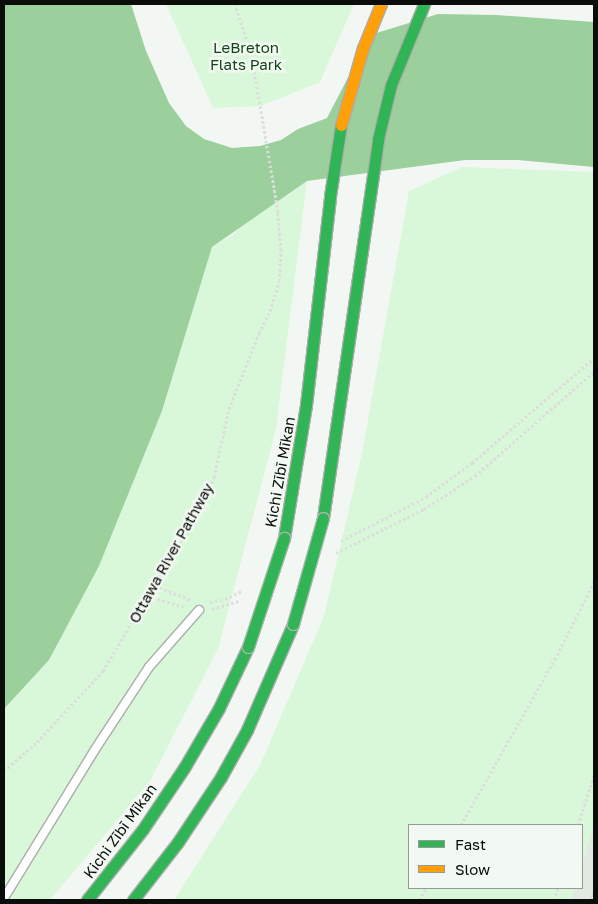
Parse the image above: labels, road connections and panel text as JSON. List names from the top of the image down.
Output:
{
  "streets": {
    "highway": ["Kichi Zībī Mīkan"],
    "path": ["Ottawa River Pathway"]
  },
  "parks": ["LeBreton Flats Park"],
  "legend": ["Fast", "Slow"]
}
